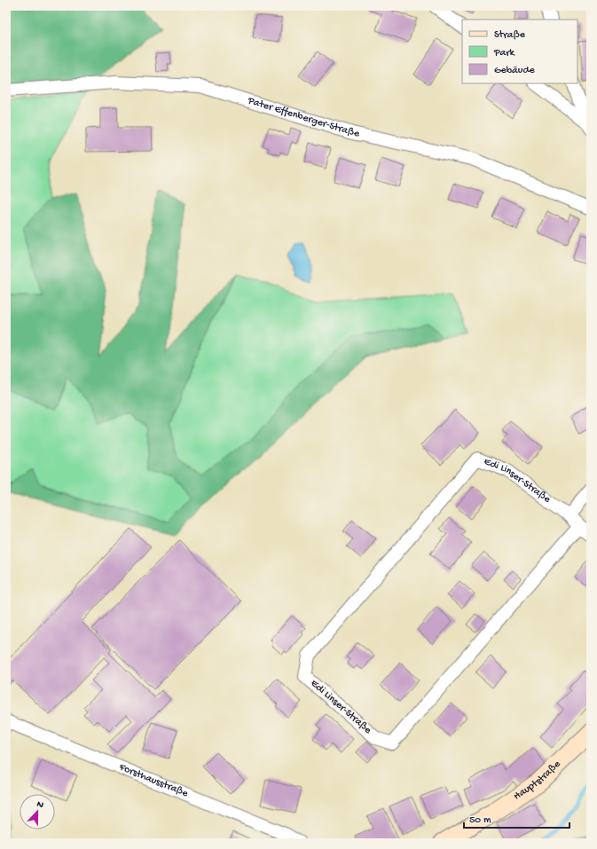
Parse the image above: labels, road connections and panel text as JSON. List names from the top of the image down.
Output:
{
  "streets": {
    "main road": ["Hauptstraße"],
    "street": ["Pater Effenberger-Straße", "Edi Linser-Straße", "Forsthausstraße"]
  },
  "legend": ["Straße", "Park", "Gebäude"],
  "scale_bar": "50 m",
  "north": "top"
}
